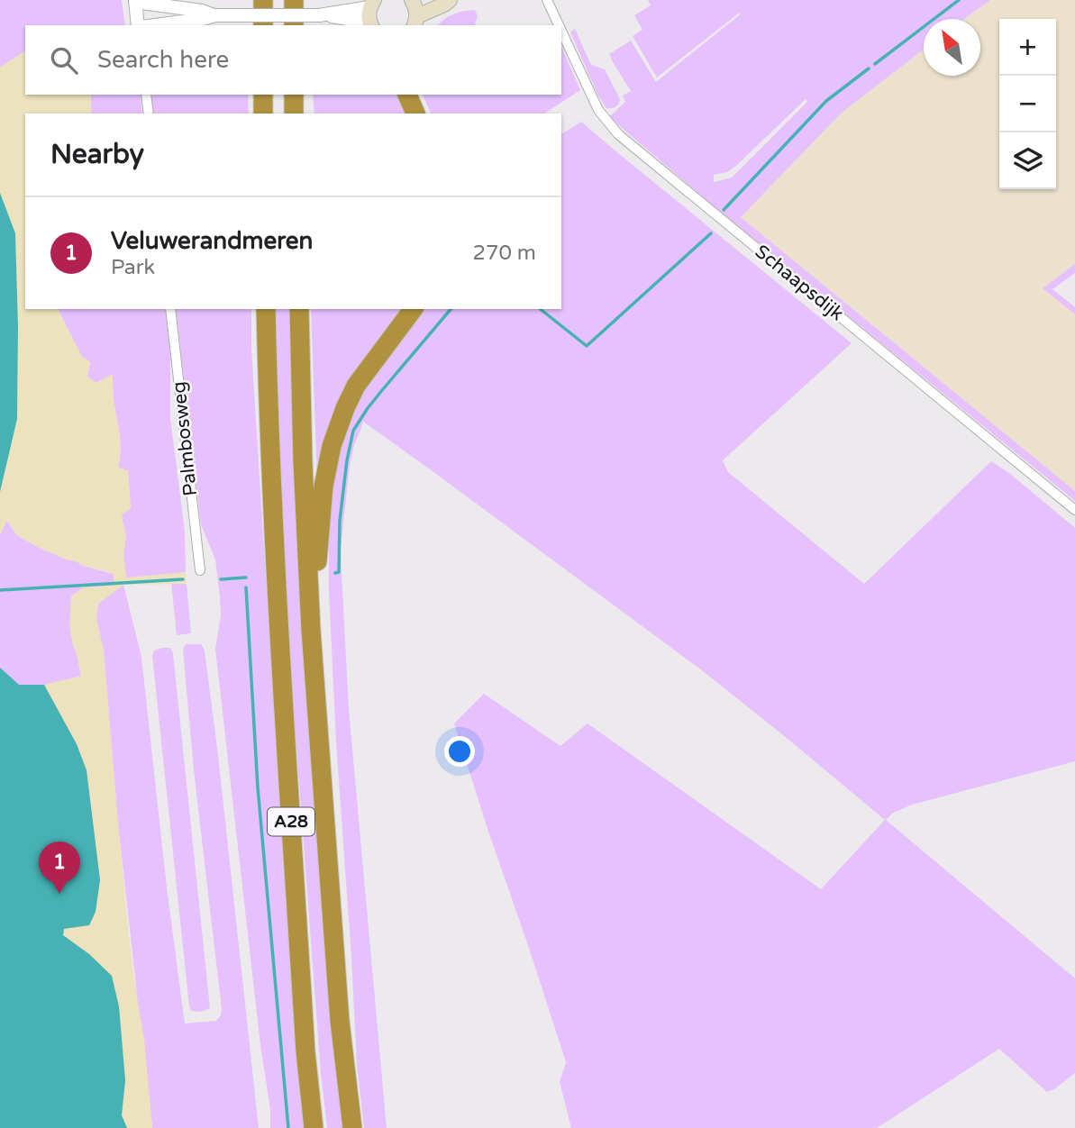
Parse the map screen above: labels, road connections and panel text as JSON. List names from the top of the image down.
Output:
{
  "streets": {
    "highway": ["A28"],
    "street": ["Schaapsdijk", "Palmbosweg"]
  },
  "north": "top left",
  "page": {
    "map_buttons": ["+", "−"],
    "search": "Search here",
    "heading": "Nearby",
    "list": [
      {
        "mark": "1",
        "name": "Veluwerandmeren",
        "note": "Park",
        "value": "270 m"
      }
    ],
    "pins": "1"
  }
}
